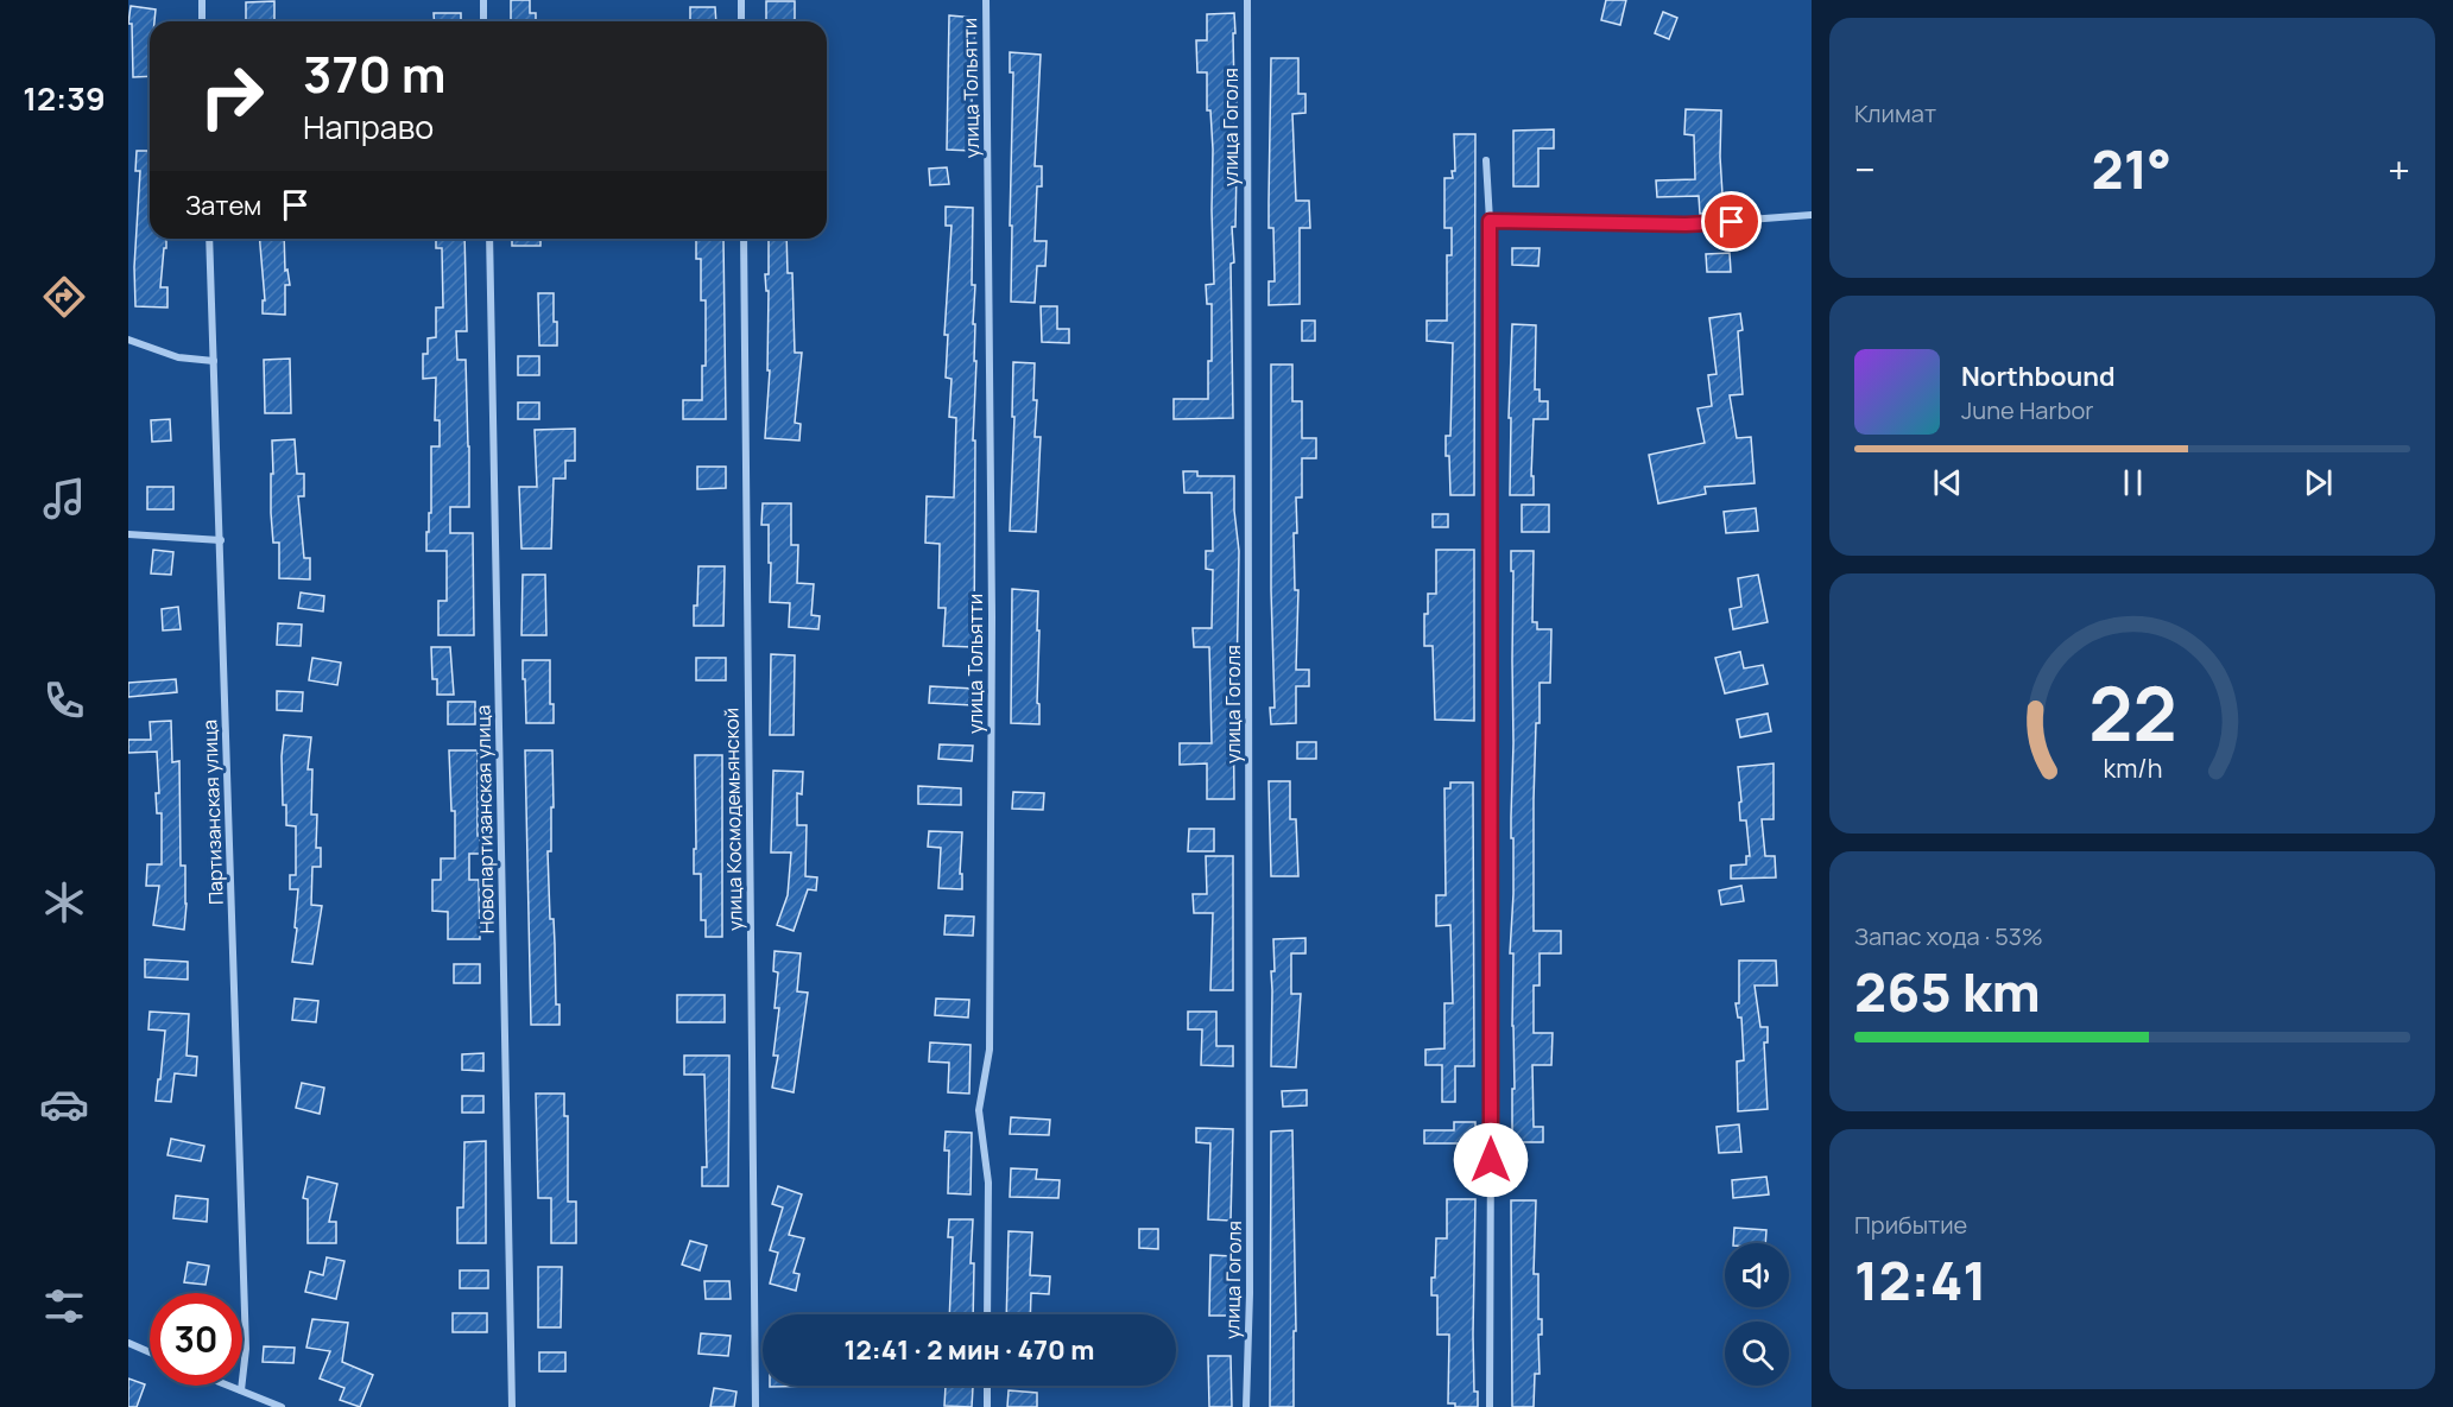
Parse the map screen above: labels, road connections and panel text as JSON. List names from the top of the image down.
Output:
{
  "streets": {
    "street": [
      "улица Тольятти",
      "улица Гоголя",
      "Партизанская улица",
      "Новопартизанская улица",
      "улица Космодемьянской"
    ]
  },
  "page": {
    "tabs": "12:39",
    "tile": [
      "Климат",
      ["Запас хода · 53%", "265 km"],
      ["Прибытие", "12:41"]
    ],
    "turn": ["370 m", "Направо"],
    "heat": ["−", "21°", "+"],
    "then": "Затем",
    "song": ["Northbound", "June Harbor"],
    "limit": "30",
    "trip": "12:41 · 2 мин · 470 m",
    "gauge": ["22", "km/h"]
  }
}
